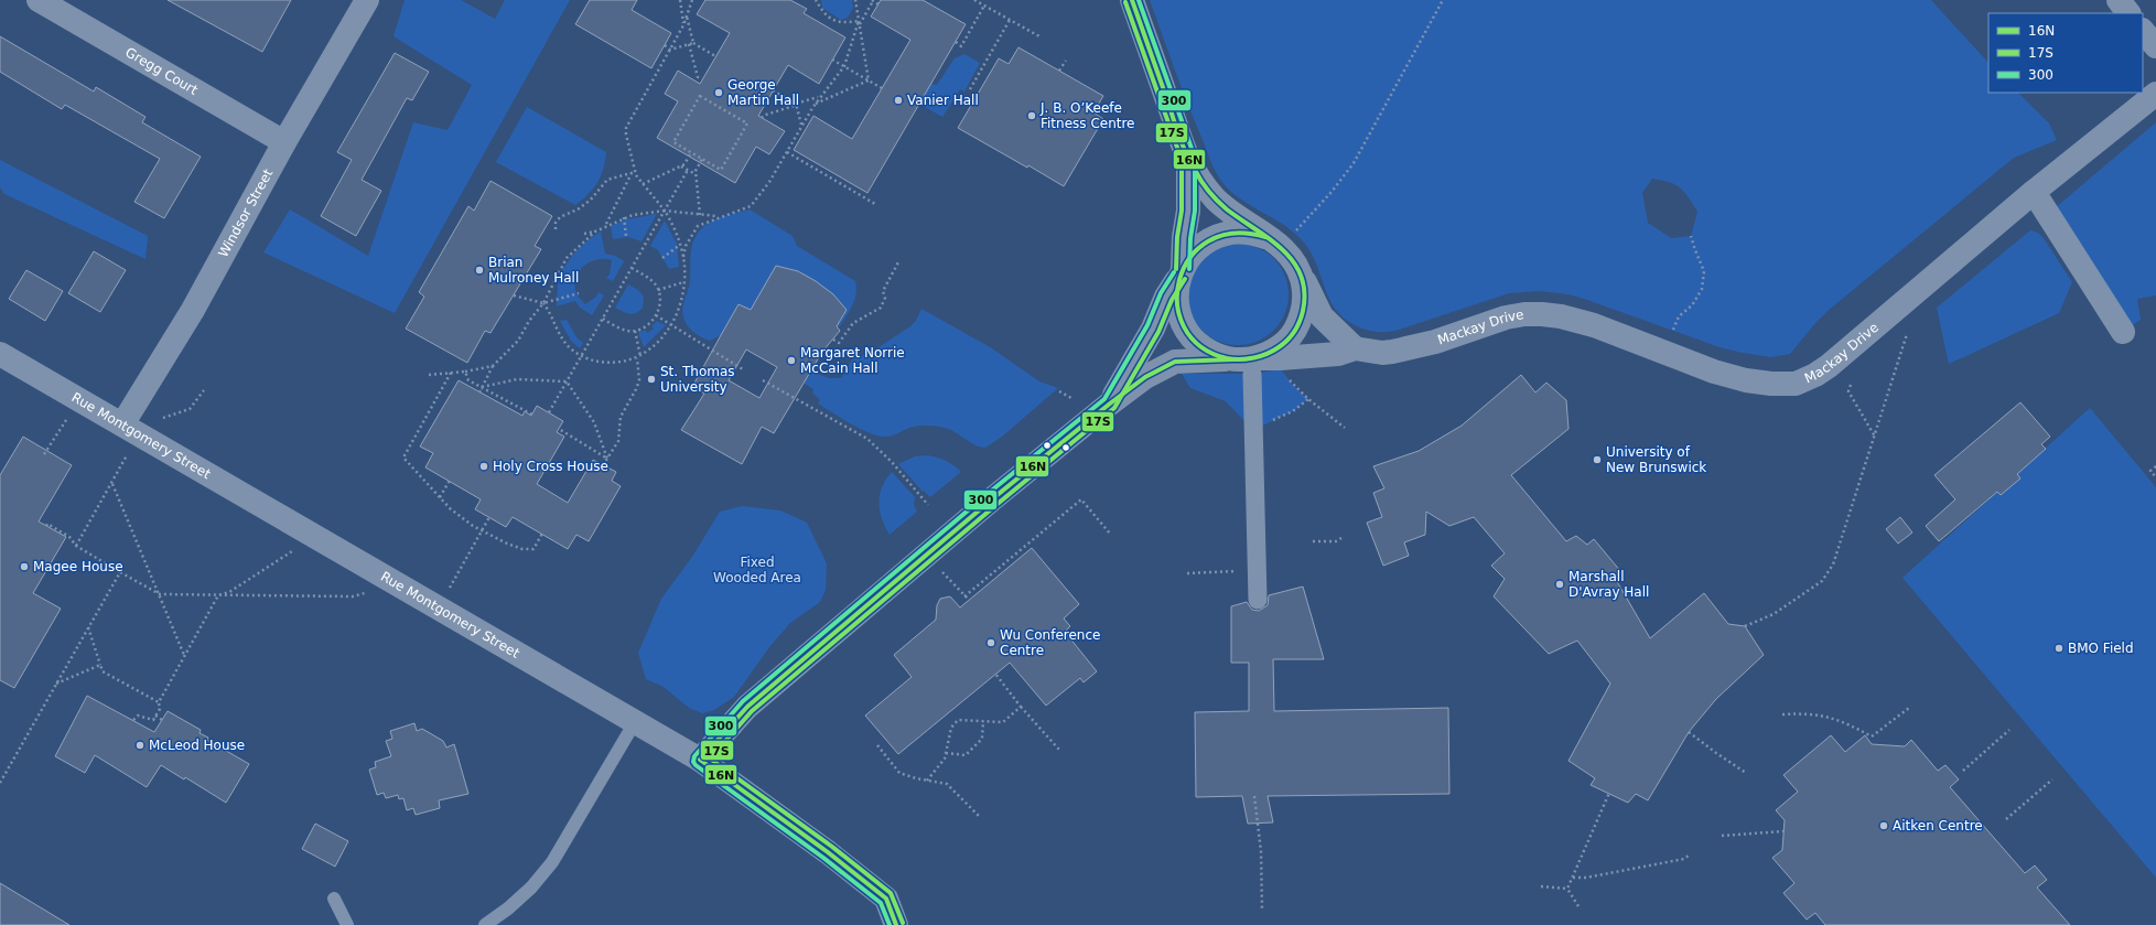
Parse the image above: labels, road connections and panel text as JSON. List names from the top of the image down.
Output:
{
  "streets": {
    "street": [
      "Gregg Court",
      "Windsor Street",
      "Mackay Drive",
      "Rue Montgomery Street"
    ]
  },
  "crossings": [
    ["Gregg Court", "Windsor Street"],
    ["Windsor Street", "Rue Montgomery Street"]
  ],
  "parks": ["Fixed Wooded Area"],
  "places": [
    "George Martin Hall",
    "Vanier Hall",
    "J. B. O’Keefe Fitness Centre",
    "Brian Mulroney Hall",
    "Margaret Norrie McCain Hall",
    "St. Thomas University",
    "University of New Brunswick",
    "Holy Cross House",
    "Magee House",
    "Marshall D'Avray Hall",
    "Wu Conference Centre",
    "BMO Field",
    "McLeod House",
    "Aitken Centre"
  ],
  "lines": ["transit line 16N", "transit line 300", "transit line 17S"],
  "legend": ["16N", "17S", "300"]
}
